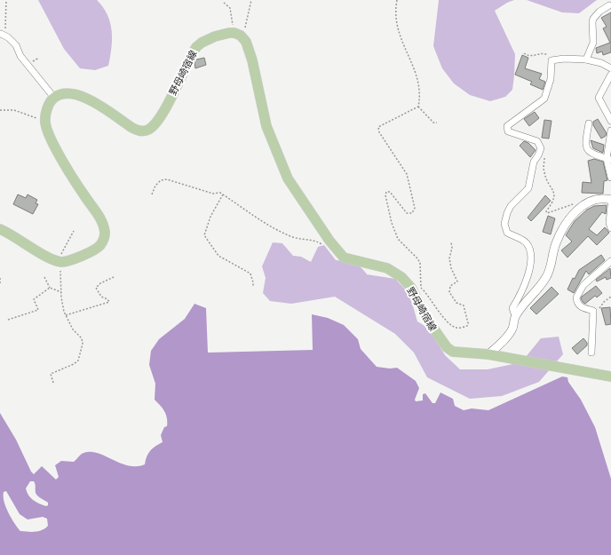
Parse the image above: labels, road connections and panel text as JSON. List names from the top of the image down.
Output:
{
  "streets": {
    "main road": ["野母崎宿線"]
  }
}
